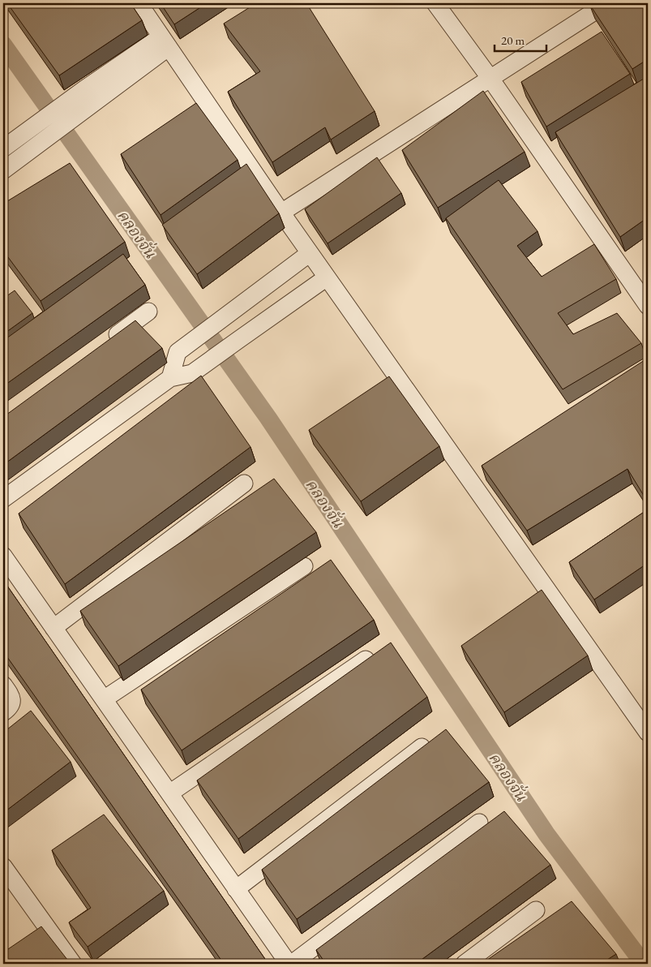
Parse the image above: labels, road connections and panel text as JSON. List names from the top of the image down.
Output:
{
  "water": ["คลองจั่น"],
  "scale_bar": "20 m"
}
